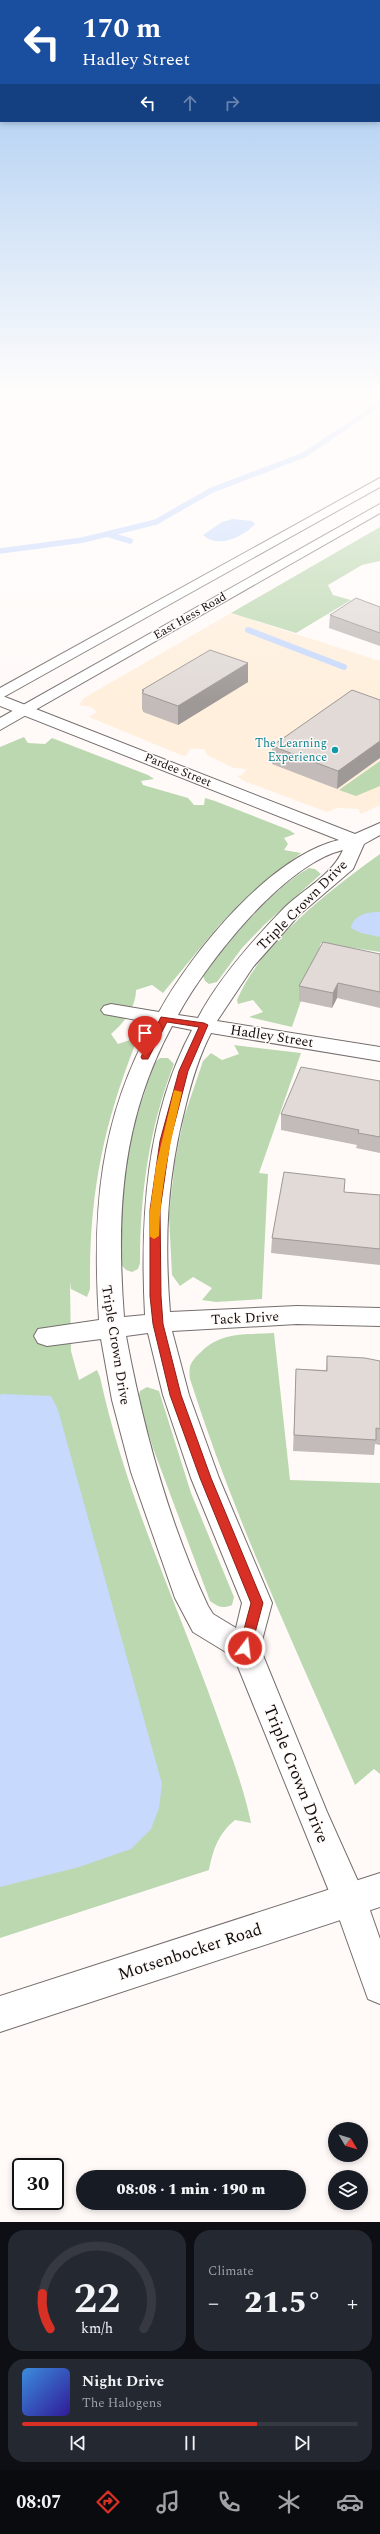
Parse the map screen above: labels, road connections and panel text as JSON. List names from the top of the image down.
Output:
{
  "streets": {
    "street": [
      "East Hess Road",
      "Pardee Street",
      "Triple Crown Drive",
      "Hadley Street",
      "Tack Drive",
      "Motsenbocker Road"
    ]
  },
  "crossings": [
    ["East Hess Road", "Pardee Street"],
    ["Pardee Street", "Triple Crown Drive"],
    ["Triple Crown Drive", "Hadley Street"],
    ["Triple Crown Drive", "Tack Drive"],
    ["Triple Crown Drive", "Motsenbocker Road"]
  ],
  "places": ["The Learning Experience"],
  "north": "bottom right",
  "page": {
    "turn": ["170 m", "Hadley Street"],
    "limit": "30",
    "trip": "08:08 · 1 min · 190 m",
    "tile": "Climate",
    "heat": ["−", "21.5°", "+"],
    "song": ["Night Drive", "The Halogens"],
    "tabs": "08:07",
    "gauge": ["22", "km/h"]
  }
}
